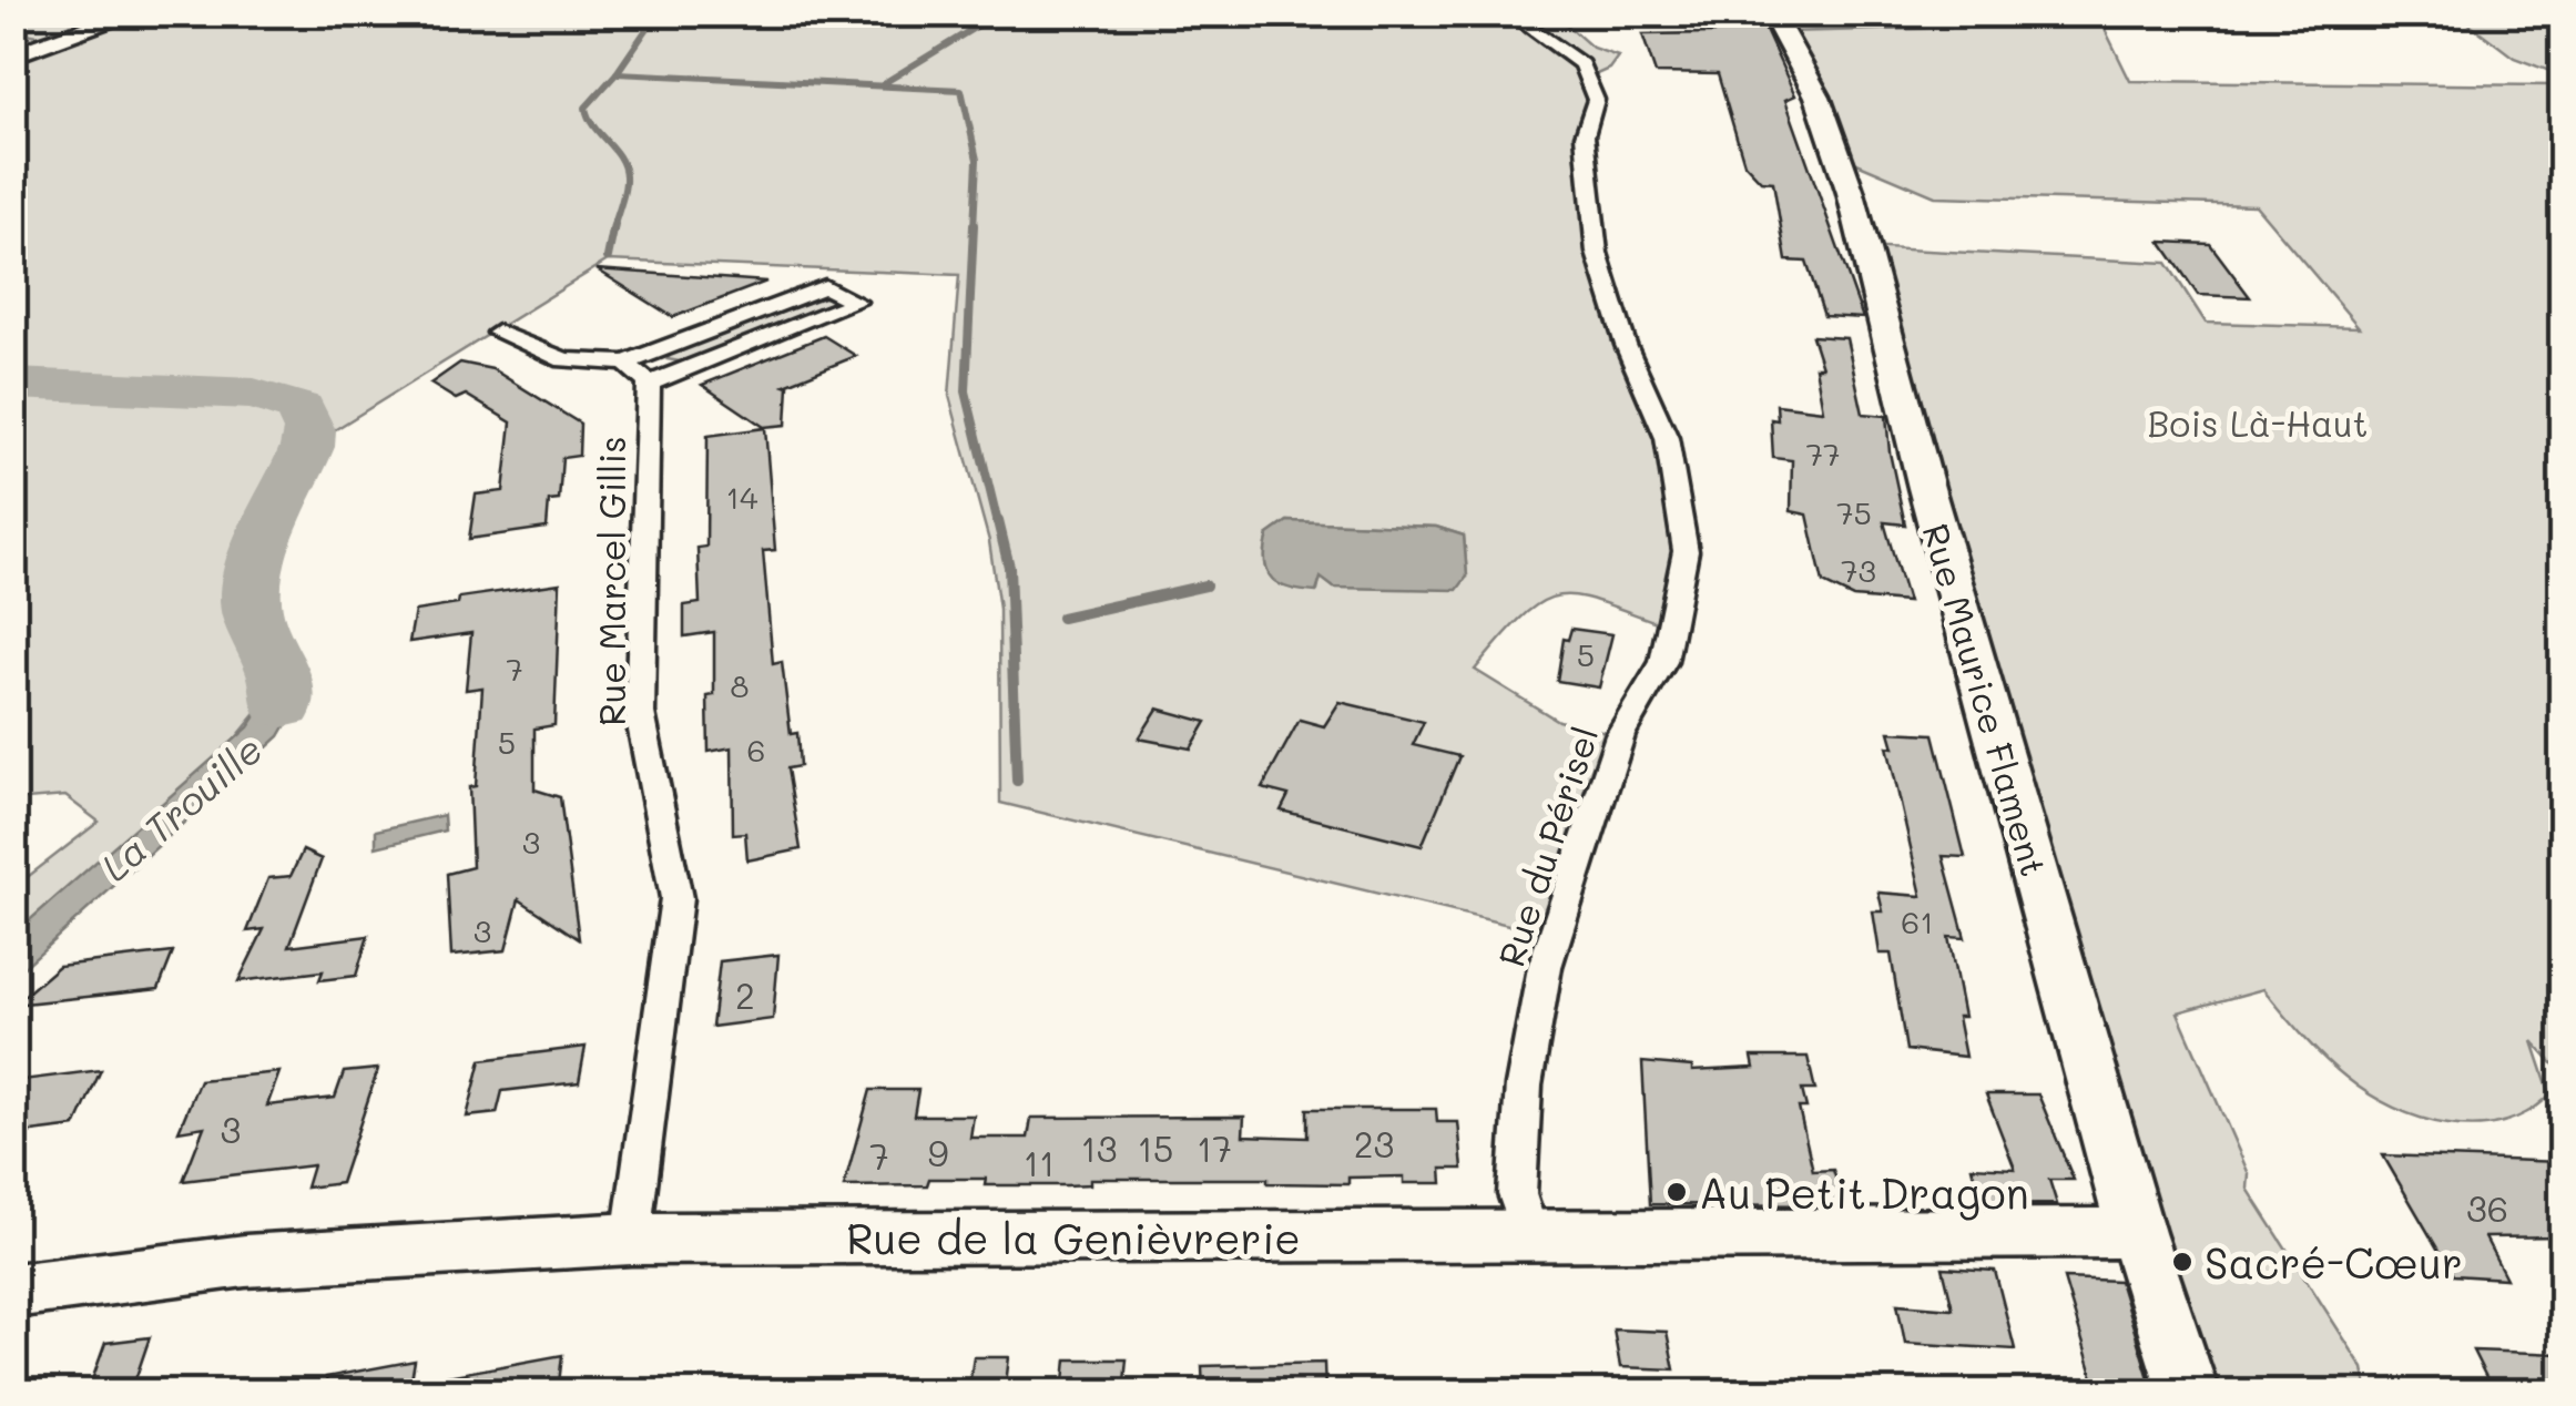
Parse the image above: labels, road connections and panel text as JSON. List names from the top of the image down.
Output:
{
  "streets": {
    "street": [
      "Rue Marcel Gillis",
      "Rue Maurice Flament",
      "Rue du Périsel",
      "Rue de la Genièvrerie"
    ]
  },
  "crossings": [
    ["Rue Marcel Gillis", "Rue de la Genièvrerie"],
    ["Rue Maurice Flament", "Rue de la Genièvrerie"],
    ["Rue du Périsel", "Rue de la Genièvrerie"]
  ],
  "water": ["La Trouille"],
  "parks": ["Bois Là-Haut"],
  "places": ["Au Petit Dragon", "Sacré-Cœur"],
  "house_numbers": [
    "77",
    "14",
    "75",
    "73",
    "5",
    "7",
    "8",
    "5",
    "6",
    "3",
    "61",
    "3",
    "2",
    "3",
    "23",
    "13",
    "15",
    "17",
    "9",
    "7",
    "11",
    "36"
  ]
}
